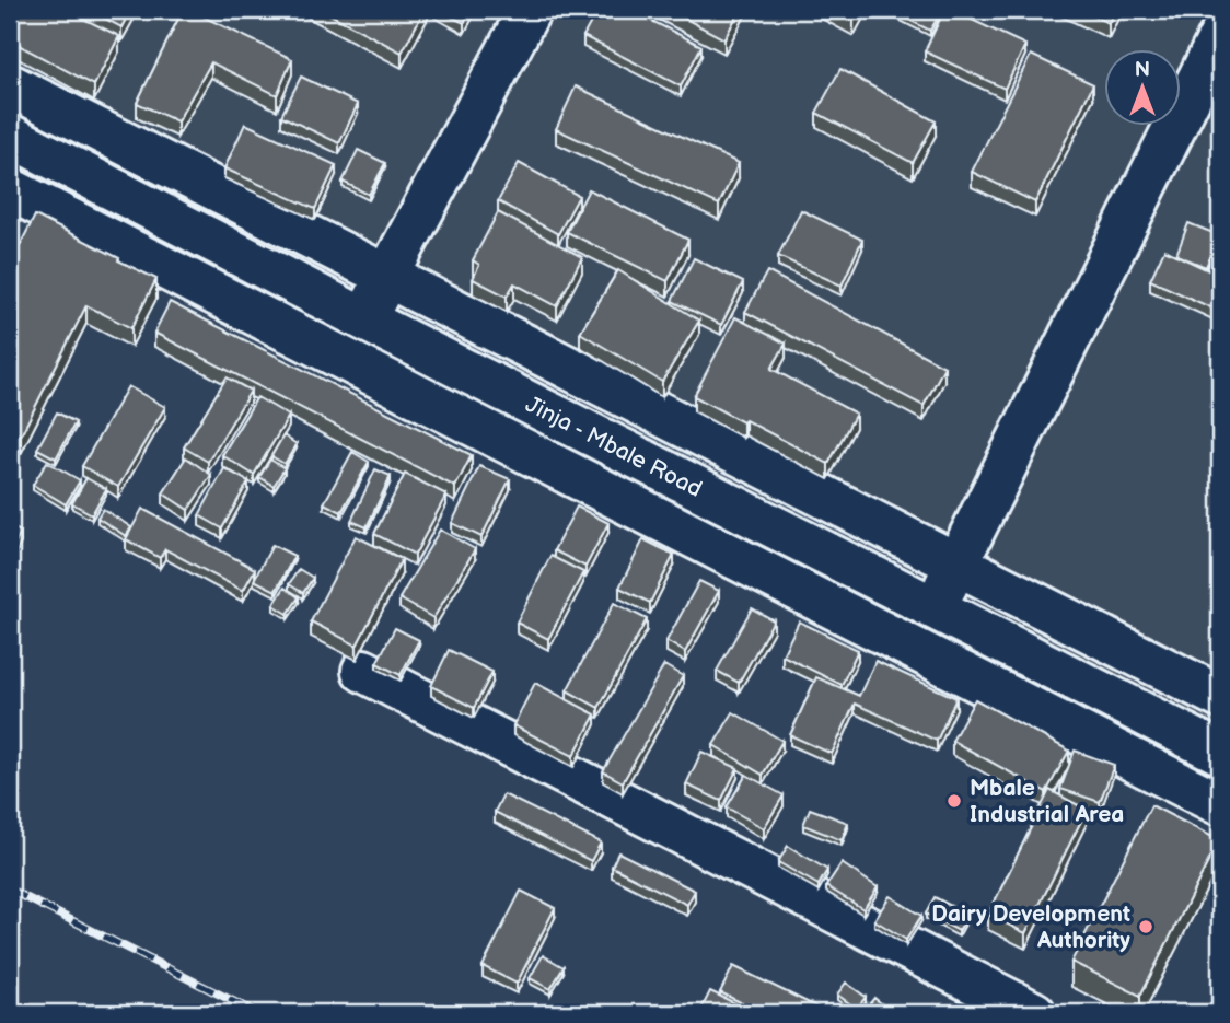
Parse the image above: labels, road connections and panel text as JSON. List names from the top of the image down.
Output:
{
  "streets": {
    "street": ["Jinja - Mbale Road"]
  },
  "places": ["Mbale Industrial Area", "Dairy Development Authority"],
  "north": "top"
}
